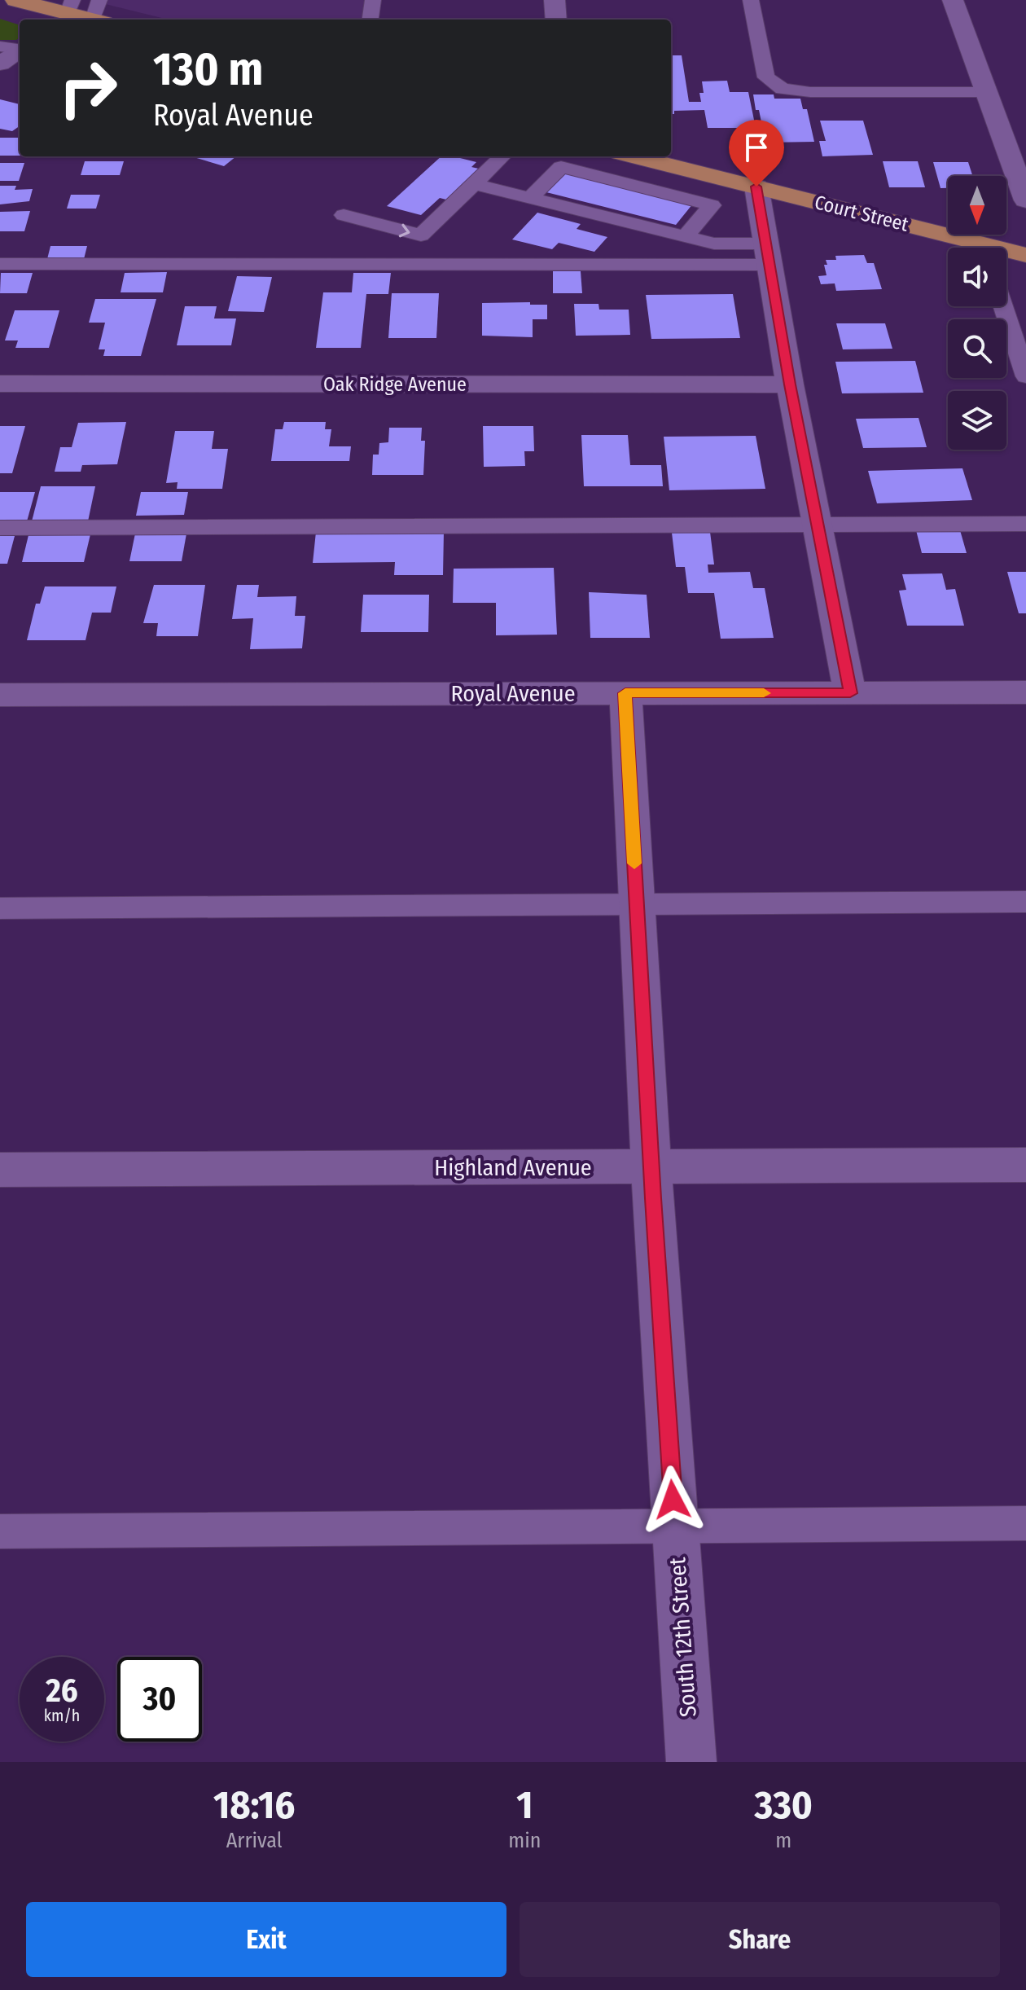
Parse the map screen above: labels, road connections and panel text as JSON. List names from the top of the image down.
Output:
{
  "streets": {
    "main road": ["Court Street"],
    "street": [
      "Oak Ridge Avenue",
      "Royal Avenue",
      "Highland Avenue",
      "South 12th Street"
    ]
  },
  "crossings": [
    ["Royal Avenue", "South 12th Street"],
    ["Highland Avenue", "South 12th Street"]
  ],
  "north": "bottom",
  "page": {
    "turn": ["130 m", "Royal Avenue"],
    "speed": "26 km/h",
    "limit": "30",
    "eta": [
      "18:16",
      "Arrival",
      "1",
      "min",
      "330",
      "m"
    ],
    "buttons": ["Exit", "Share"]
  }
}
